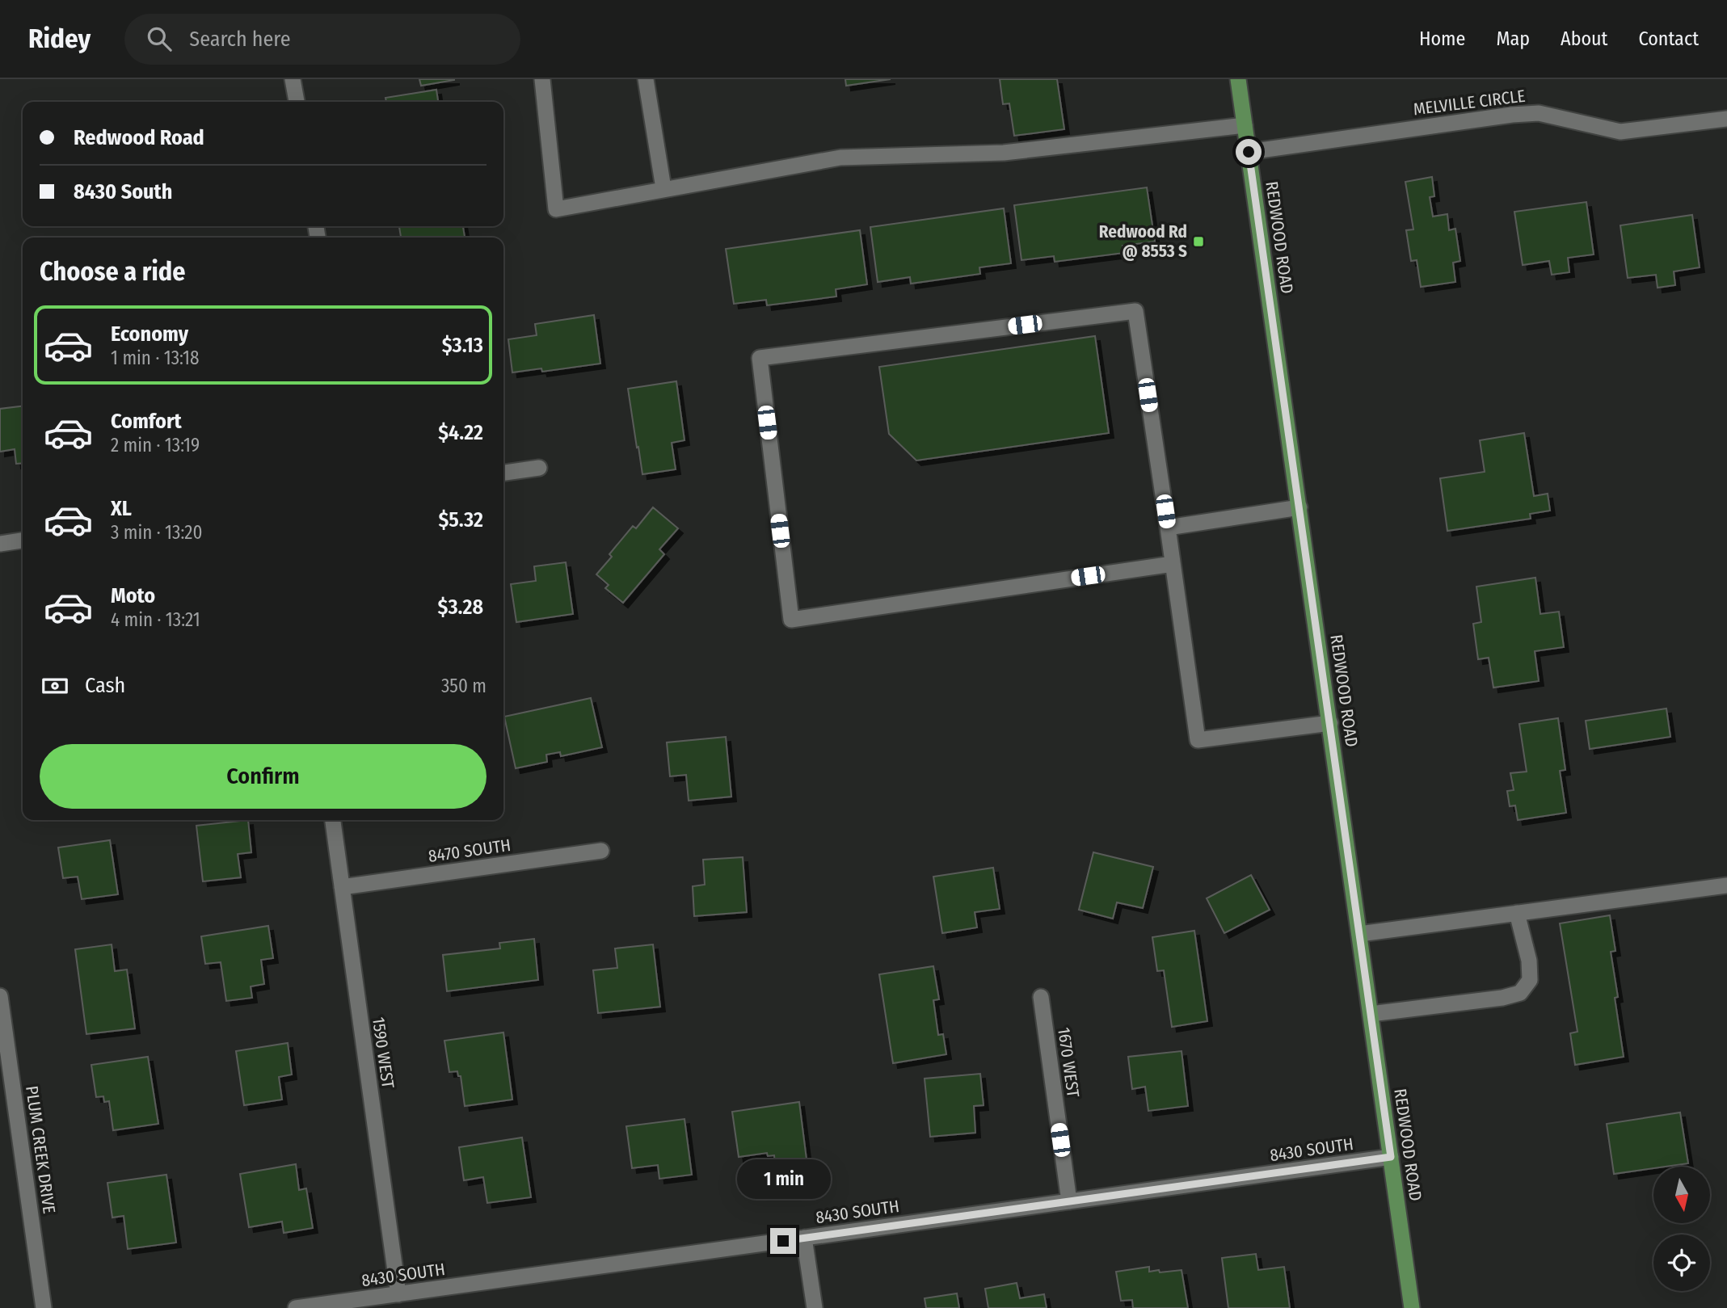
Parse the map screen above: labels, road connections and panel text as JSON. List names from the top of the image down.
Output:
{
  "streets": {
    "main road": ["REDWOOD ROAD"],
    "street": [
      "MELVILLE CIRCLE",
      "8470 SOUTH",
      "1590 WEST",
      "1670 WEST",
      "PLUM CREEK DRIVE",
      "8430 SOUTH"
    ]
  },
  "crossings": [
    ["MELVILLE CIRCLE", "REDWOOD ROAD"],
    ["REDWOOD ROAD", "8430 SOUTH"],
    ["8470 SOUTH", "1590 WEST"],
    ["1590 WEST", "8430 SOUTH"],
    ["1670 WEST", "8430 SOUTH"]
  ],
  "places": {
    "transit": ["Redwood Rd @ 8553 S"]
  },
  "north": "bottom",
  "page": {
    "header": "Ridey",
    "search": "Search here",
    "nav": [
      "Home",
      "Map",
      "About",
      "Contact"
    ],
    "banner": ["Redwood Road", "8430 South"],
    "heading": "Choose a ride",
    "list": [
      {
        "name": "Economy",
        "note": "1 min · 13:18",
        "value": "$3.13"
      },
      {
        "name": "Comfort",
        "note": "2 min · 13:19",
        "value": "$4.22"
      },
      {
        "name": "XL",
        "note": "3 min · 13:20",
        "value": "$5.32"
      },
      {
        "name": "Moto",
        "note": "4 min · 13:21",
        "value": "$3.28"
      }
    ],
    "pay": ["Cash", "350 m"],
    "buttons": "Confirm",
    "bubble": "1 min"
  }
}
